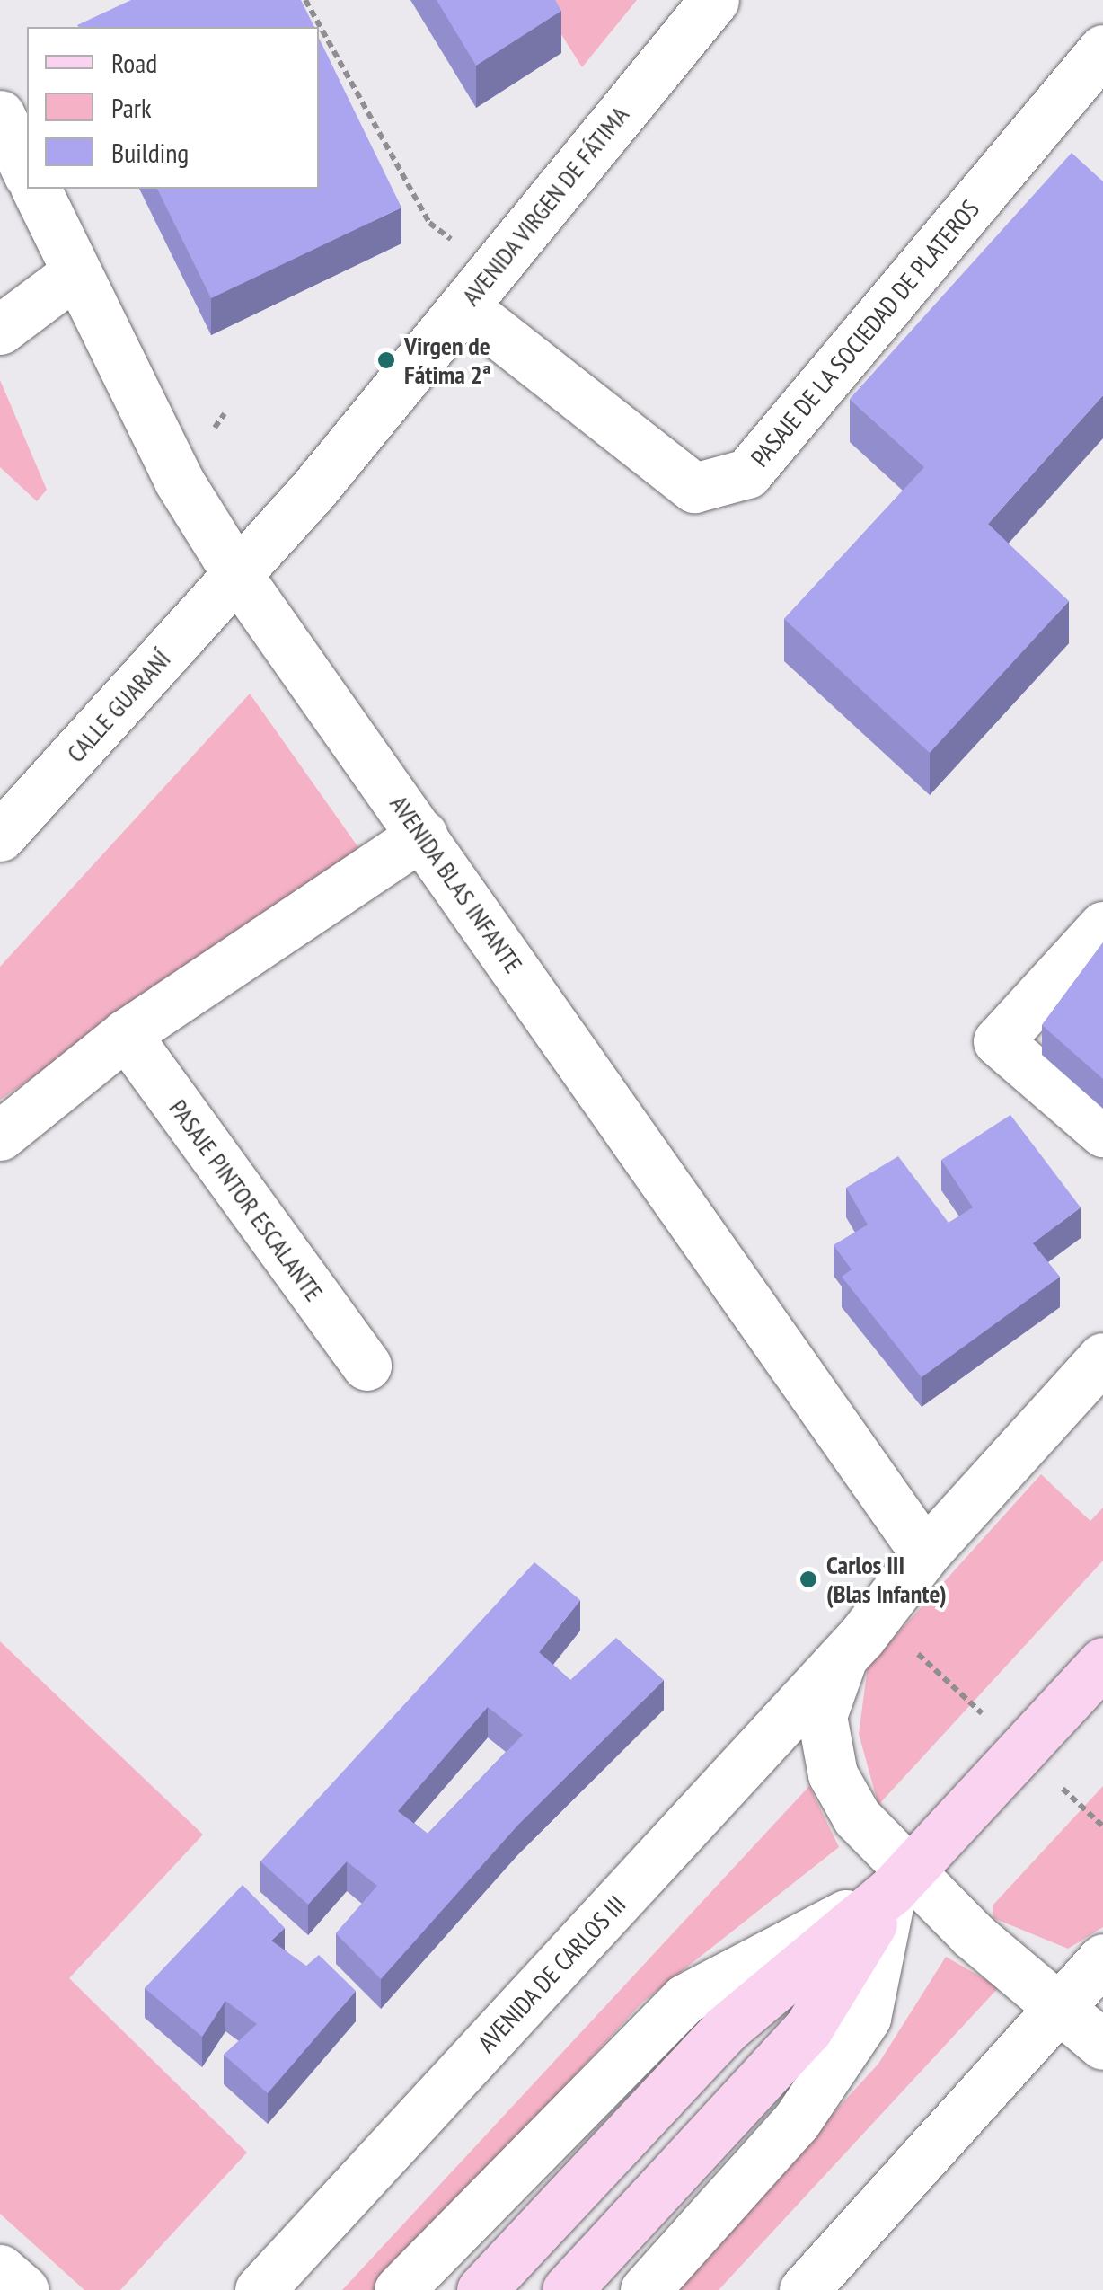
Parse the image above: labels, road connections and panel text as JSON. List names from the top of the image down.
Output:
{
  "streets": {
    "street": [
      "AVENIDA VIRGEN DE FÁTIMA",
      "PASAJE DE LA SOCIEDAD DE PLATEROS",
      "CALLE GUARANÍ",
      "AVENIDA BLAS INFANTE",
      "PASAJE PINTOR ESCALANTE",
      "AVENIDA DE CARLOS III"
    ]
  },
  "crossings": [
    ["AVENIDA VIRGEN DE FÁTIMA", "PASAJE DE LA SOCIEDAD DE PLATEROS"],
    ["AVENIDA VIRGEN DE FÁTIMA", "CALLE GUARANÍ"],
    ["AVENIDA VIRGEN DE FÁTIMA", "AVENIDA BLAS INFANTE"],
    ["CALLE GUARANÍ", "AVENIDA BLAS INFANTE"],
    ["AVENIDA BLAS INFANTE", "AVENIDA DE CARLOS III"]
  ],
  "places": ["Virgen de Fátima 2ª", "Carlos III (Blas Infante)"],
  "legend": ["Road", "Park", "Building"]
}
